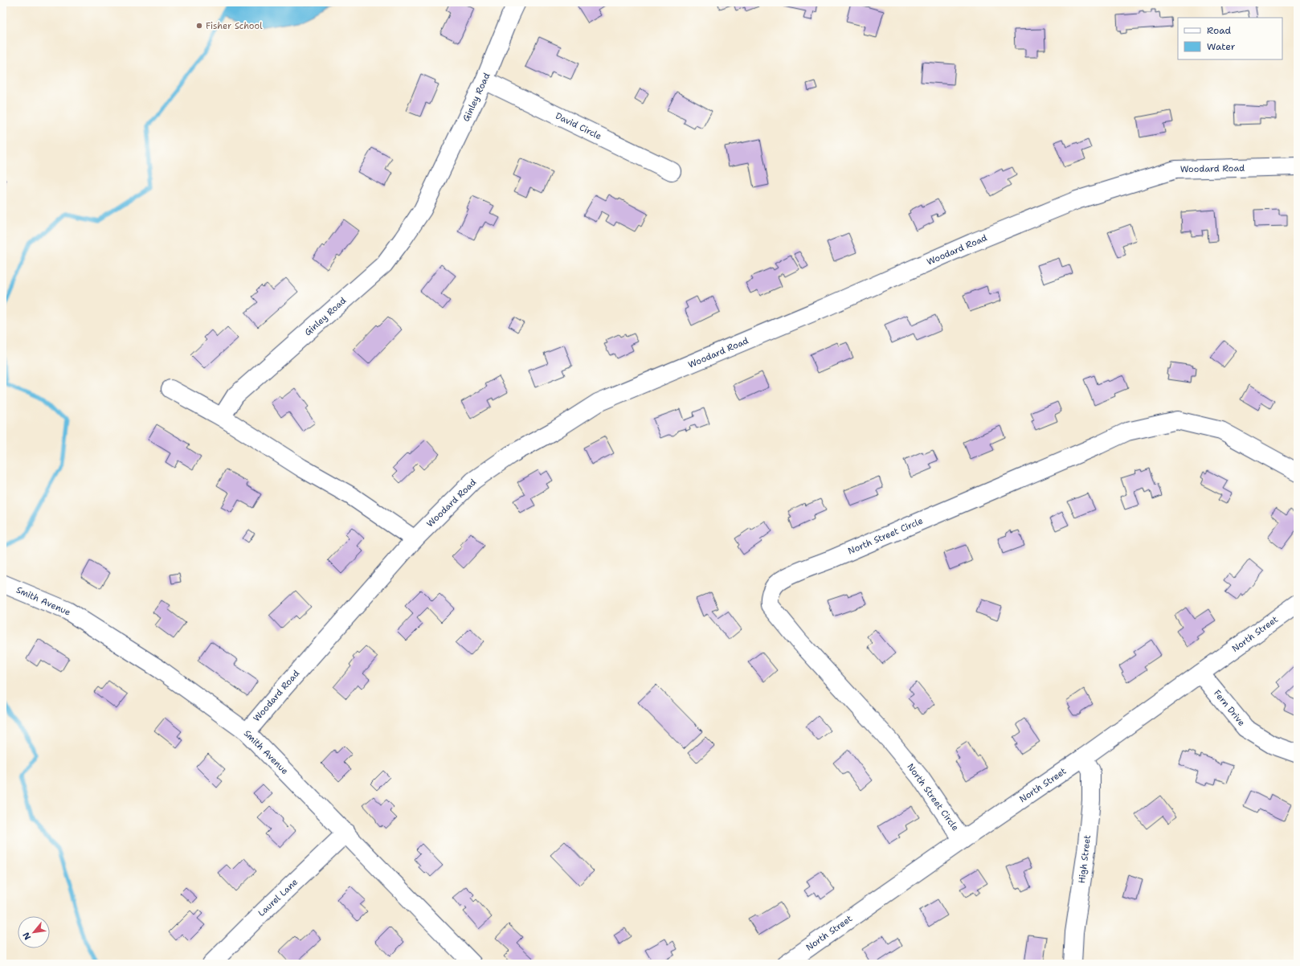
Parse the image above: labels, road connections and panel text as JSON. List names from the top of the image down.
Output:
{
  "streets": {
    "street": [
      "Ginley Road",
      "David Circle",
      "Woodard Road",
      "North Street Circle",
      "Smith Avenue",
      "North Street",
      "Fern Drive",
      "High Street",
      "Laurel Lane"
    ]
  },
  "crossings": [
    ["Ginley Road", "David Circle"],
    ["Woodard Road", "Smith Avenue"],
    ["North Street Circle", "North Street"],
    ["Smith Avenue", "Laurel Lane"],
    ["North Street", "Fern Drive"],
    ["North Street", "High Street"]
  ],
  "places": ["Fisher School"],
  "legend": ["Road", "Water"],
  "north": "bottom left"
}
